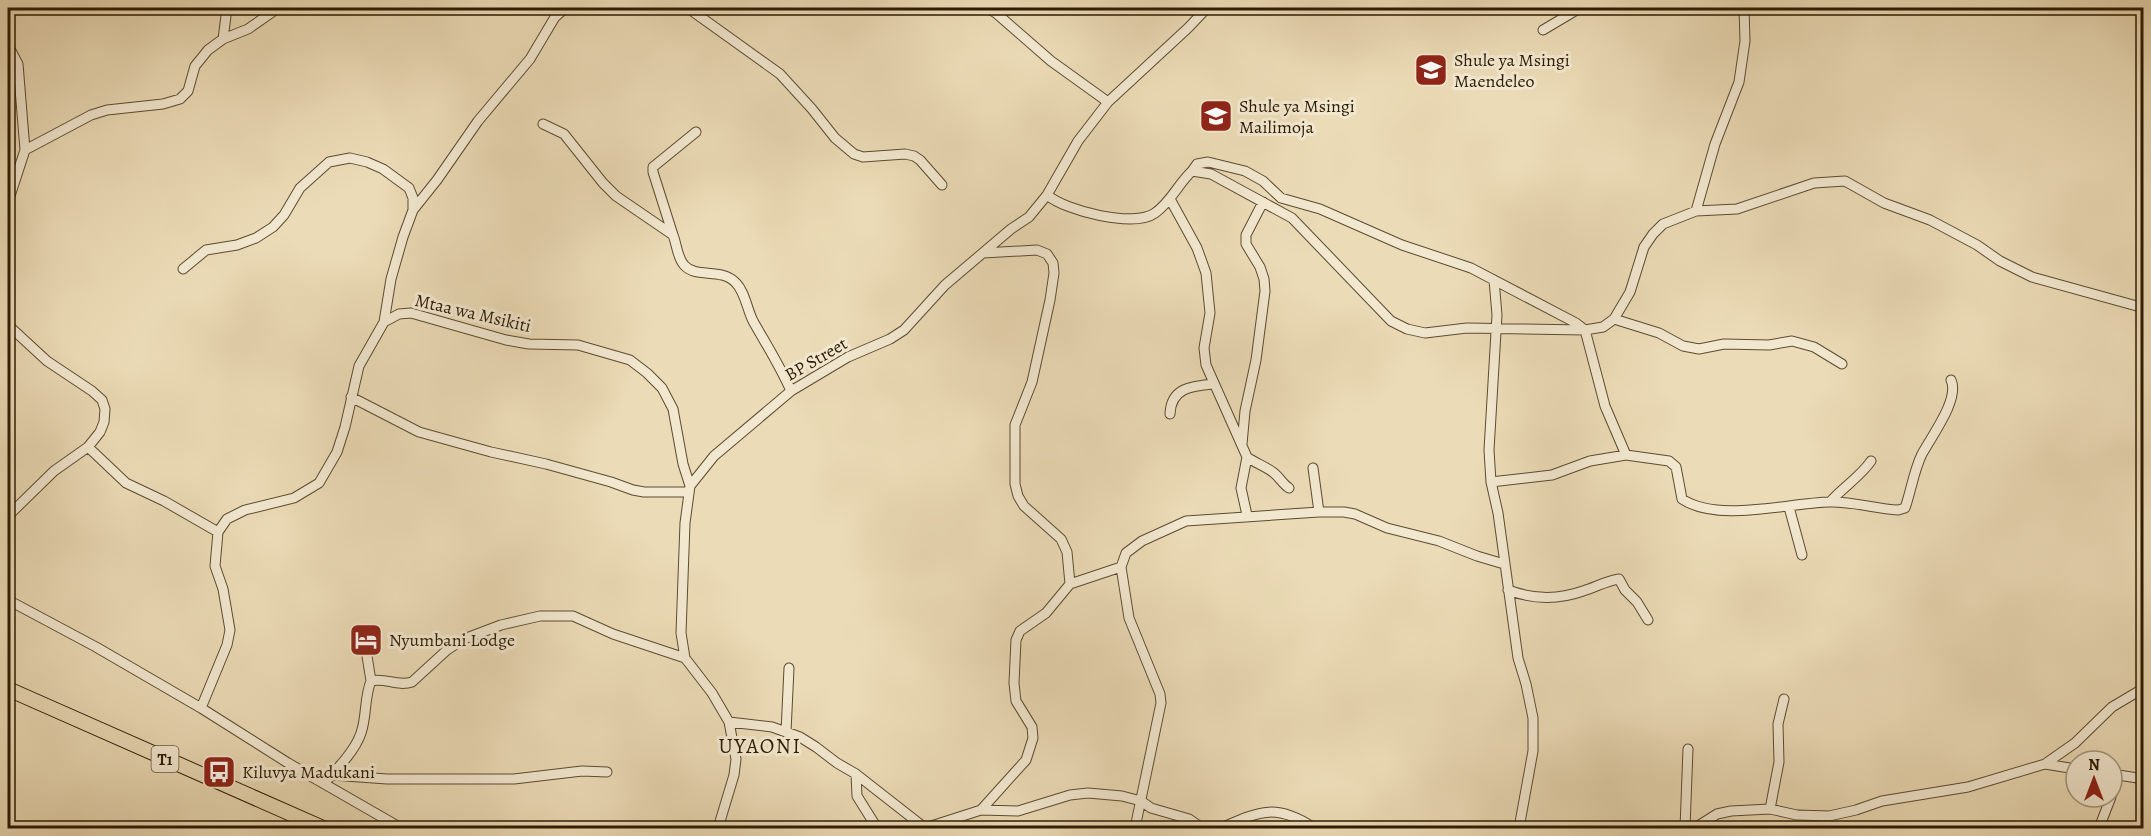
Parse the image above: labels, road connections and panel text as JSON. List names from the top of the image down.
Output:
{
  "streets": {
    "highway": ["T1"],
    "street": ["Mtaa wa Msikiti", "BP Street"]
  },
  "crossings": [
    ["Mtaa wa Msikiti", "BP Street"]
  ],
  "districts": ["UYAONI"],
  "places": {
    "school or university": ["Shule ya Msingi Maendeleo", "Shule ya Msingi Mailimoja"],
    "hotel": ["Nyumbani Lodge"],
    "bus stop": ["Kiluvya Madukani"]
  },
  "north": "top"
}
